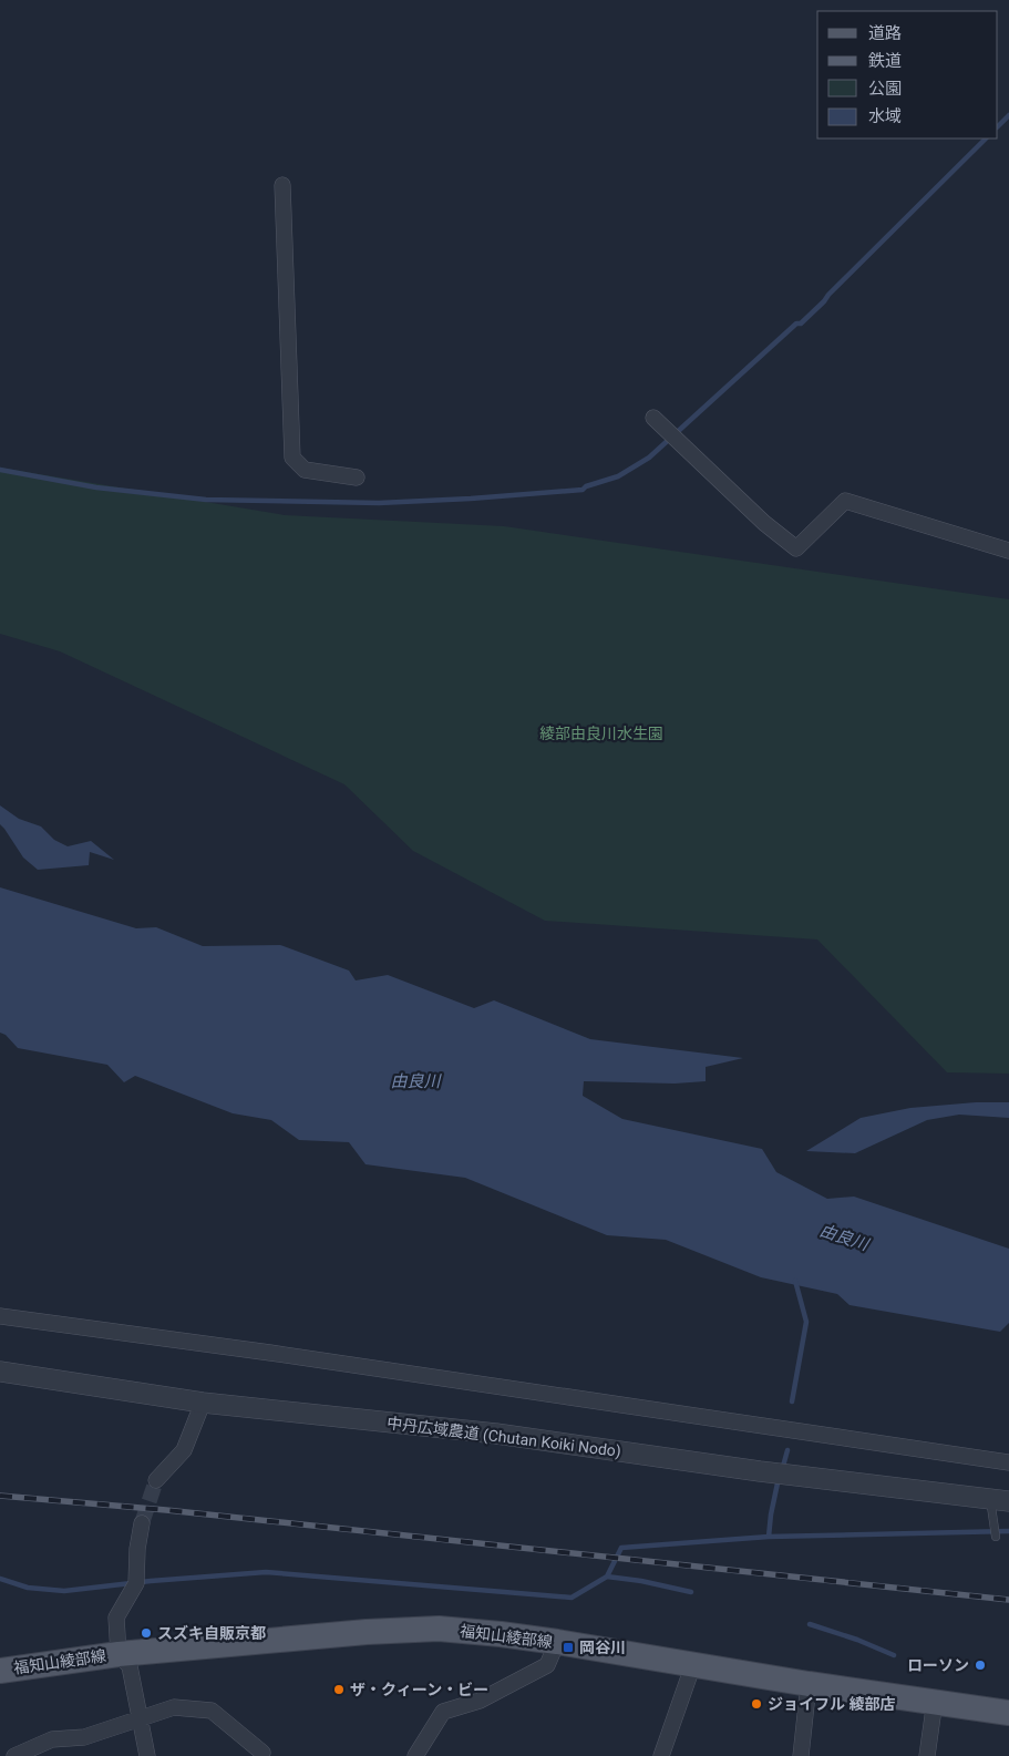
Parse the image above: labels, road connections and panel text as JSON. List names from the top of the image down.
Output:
{
  "streets": {
    "main road": ["福知山綾部線"],
    "street": ["中丹広域農道 (Chutan Koiki Nodo)"]
  },
  "water": ["由良川"],
  "parks": ["綾部由良川水生園"],
  "places": {
    "other": [
      "スズキ自販京都",
      "ローソン",
      "ザ・クィーン・ビー",
      "ジョイフル 綾部店"
    ],
    "transit": ["岡谷川"]
  },
  "legend": [
    "道路",
    "鉄道",
    "公園",
    "水域"
  ]
}
